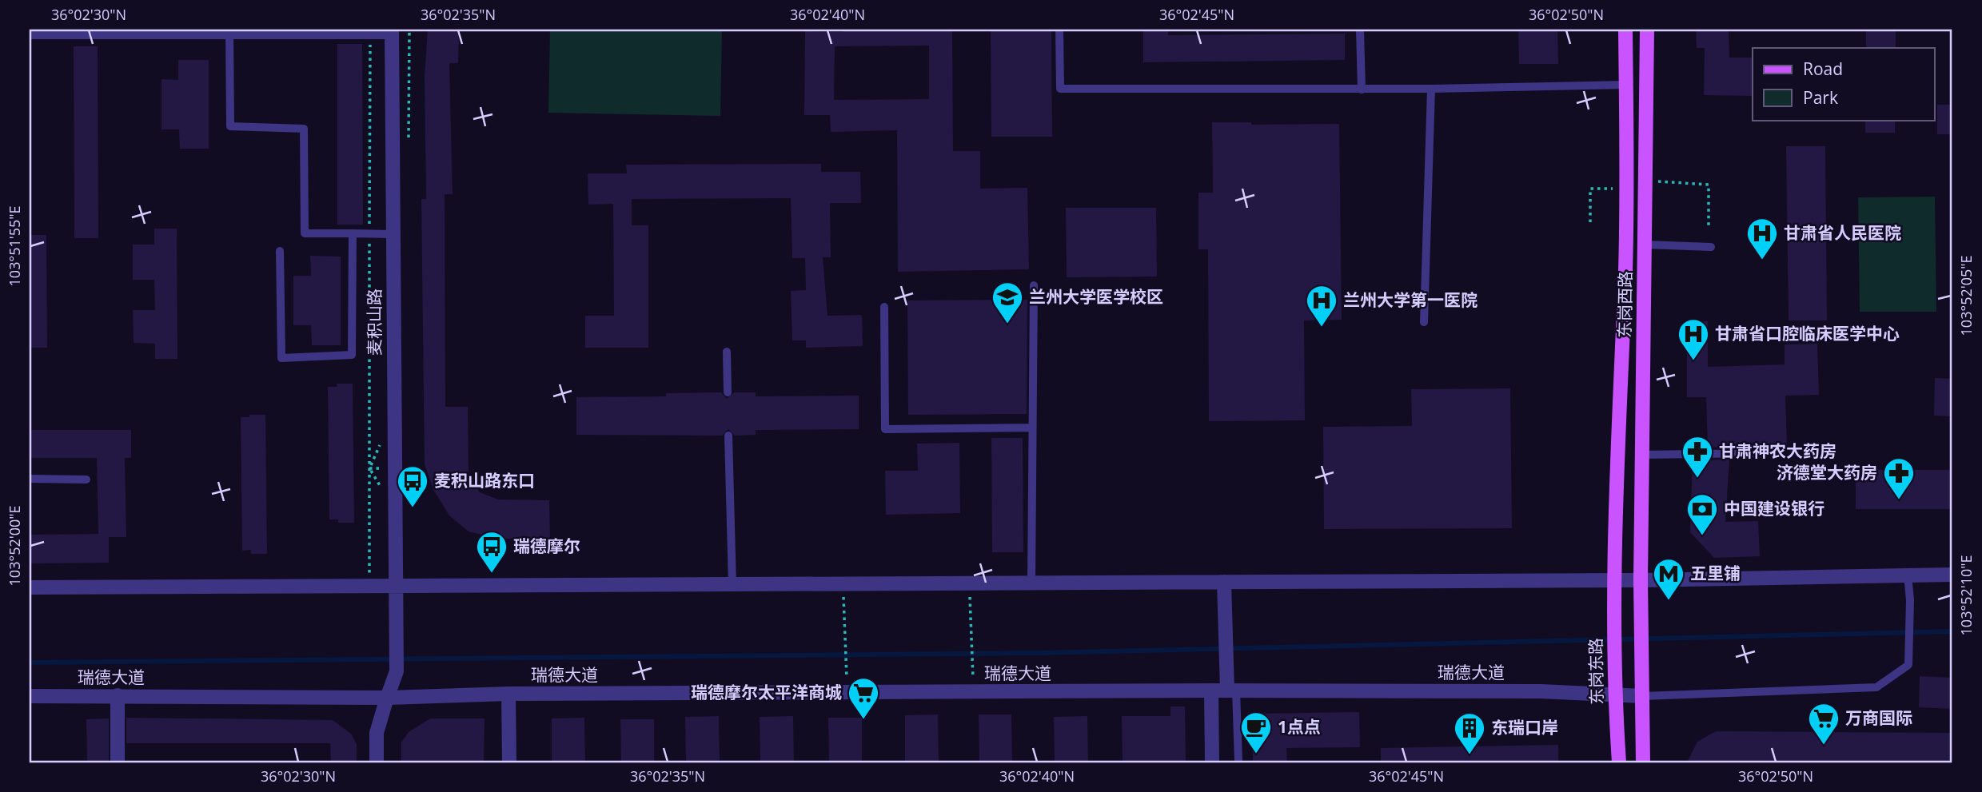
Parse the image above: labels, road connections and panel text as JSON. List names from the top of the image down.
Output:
{
  "streets": {
    "main road": ["东岗西路", "东岗东路"],
    "street": ["麦积山路", "瑞德大道"]
  },
  "crossings": [
    ["东岗西路", "东岗东路"],
    ["麦积山路", "瑞德大道"],
    ["东岗东路", "瑞德大道"]
  ],
  "places": {
    "hospital": ["甘肃省人民医院", "兰州大学第一医院", "甘肃省口腔临床医学中心"],
    "school or university": ["兰州大学医学校区"],
    "pharmacy": ["甘肃神农大药房", "济德堂大药房"],
    "bus stop": ["麦积山路东口", "瑞德摩尔"],
    "bank": ["中国建设银行"],
    "metro station": ["五里铺"],
    "supermarket": ["瑞德摩尔太平洋商城", "万商国际"],
    "cafe": ["1点点"],
    "building": ["东瑞口岸"]
  },
  "legend": ["Road", "Park"],
  "coordinates": [
    "36°02'30\"N",
    "36°02'35\"N",
    "36°02'40\"N",
    "36°02'45\"N",
    "36°02'50\"N",
    "103°51'55\"E",
    "103°52'05\"E",
    "103°52'00\"E",
    "103°52'10\"E"
  ]
}
